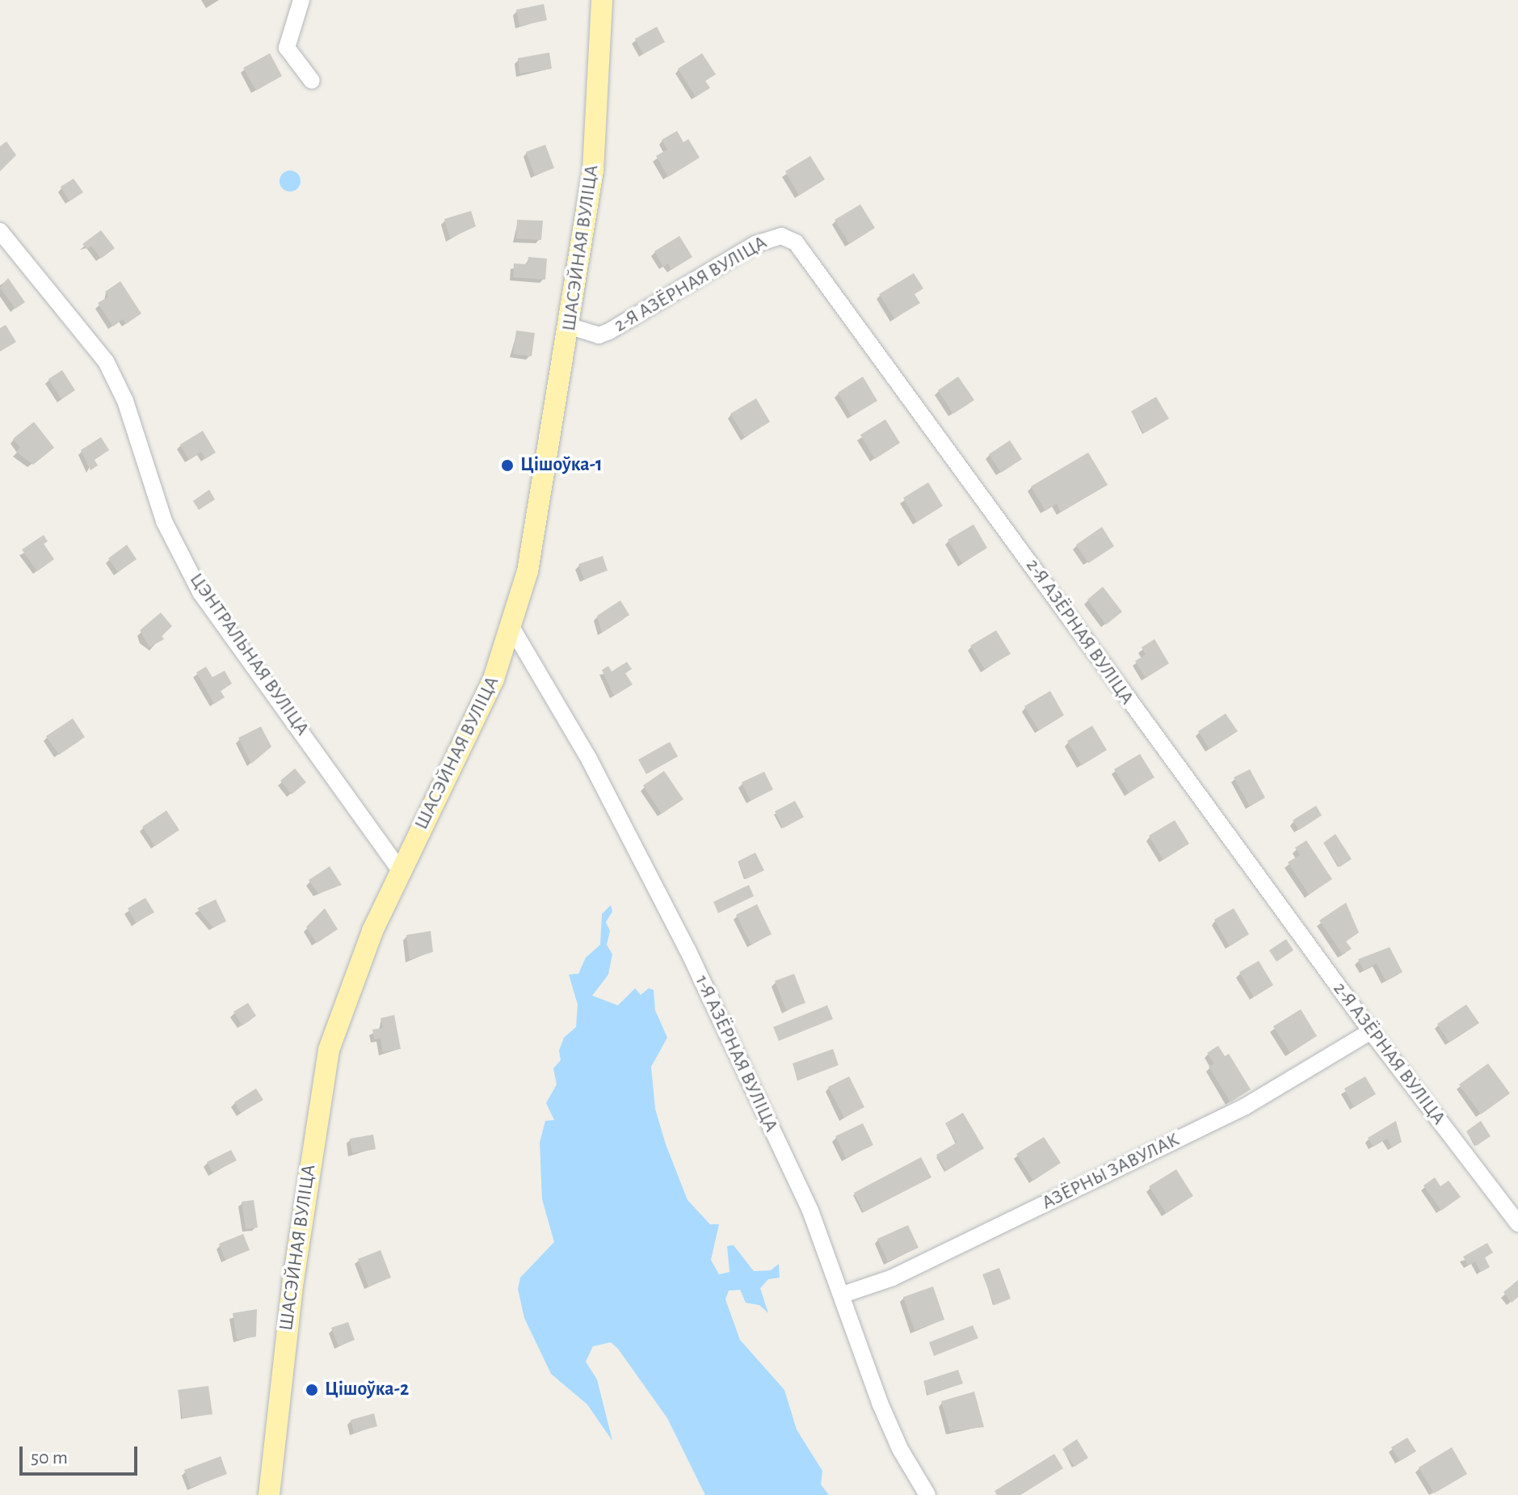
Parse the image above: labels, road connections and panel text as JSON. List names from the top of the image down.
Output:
{
  "streets": {
    "main road": ["ШАСЭЙНАЯ ВУЛІЦА"],
    "street": [
      "2-Я АЗЁРНАЯ ВУЛІЦА",
      "ЦЭНТРАЛЬНАЯ ВУЛІЦА",
      "1-Я АЗЁРНАЯ ВУЛІЦА",
      "АЗЁРНЫ ЗАВУЛАК"
    ]
  },
  "crossings": [
    ["ШАСЭЙНАЯ ВУЛІЦА", "2-Я АЗЁРНАЯ ВУЛІЦА"],
    ["ШАСЭЙНАЯ ВУЛІЦА", "ЦЭНТРАЛЬНАЯ ВУЛІЦА"],
    ["ШАСЭЙНАЯ ВУЛІЦА", "1-Я АЗЁРНАЯ ВУЛІЦА"],
    ["2-Я АЗЁРНАЯ ВУЛІЦА", "АЗЁРНЫ ЗАВУЛАК"],
    ["1-Я АЗЁРНАЯ ВУЛІЦА", "АЗЁРНЫ ЗАВУЛАК"]
  ],
  "places": ["Цішоўка-1", "Цішоўка-2"],
  "scale_bar": "50 m"
}
